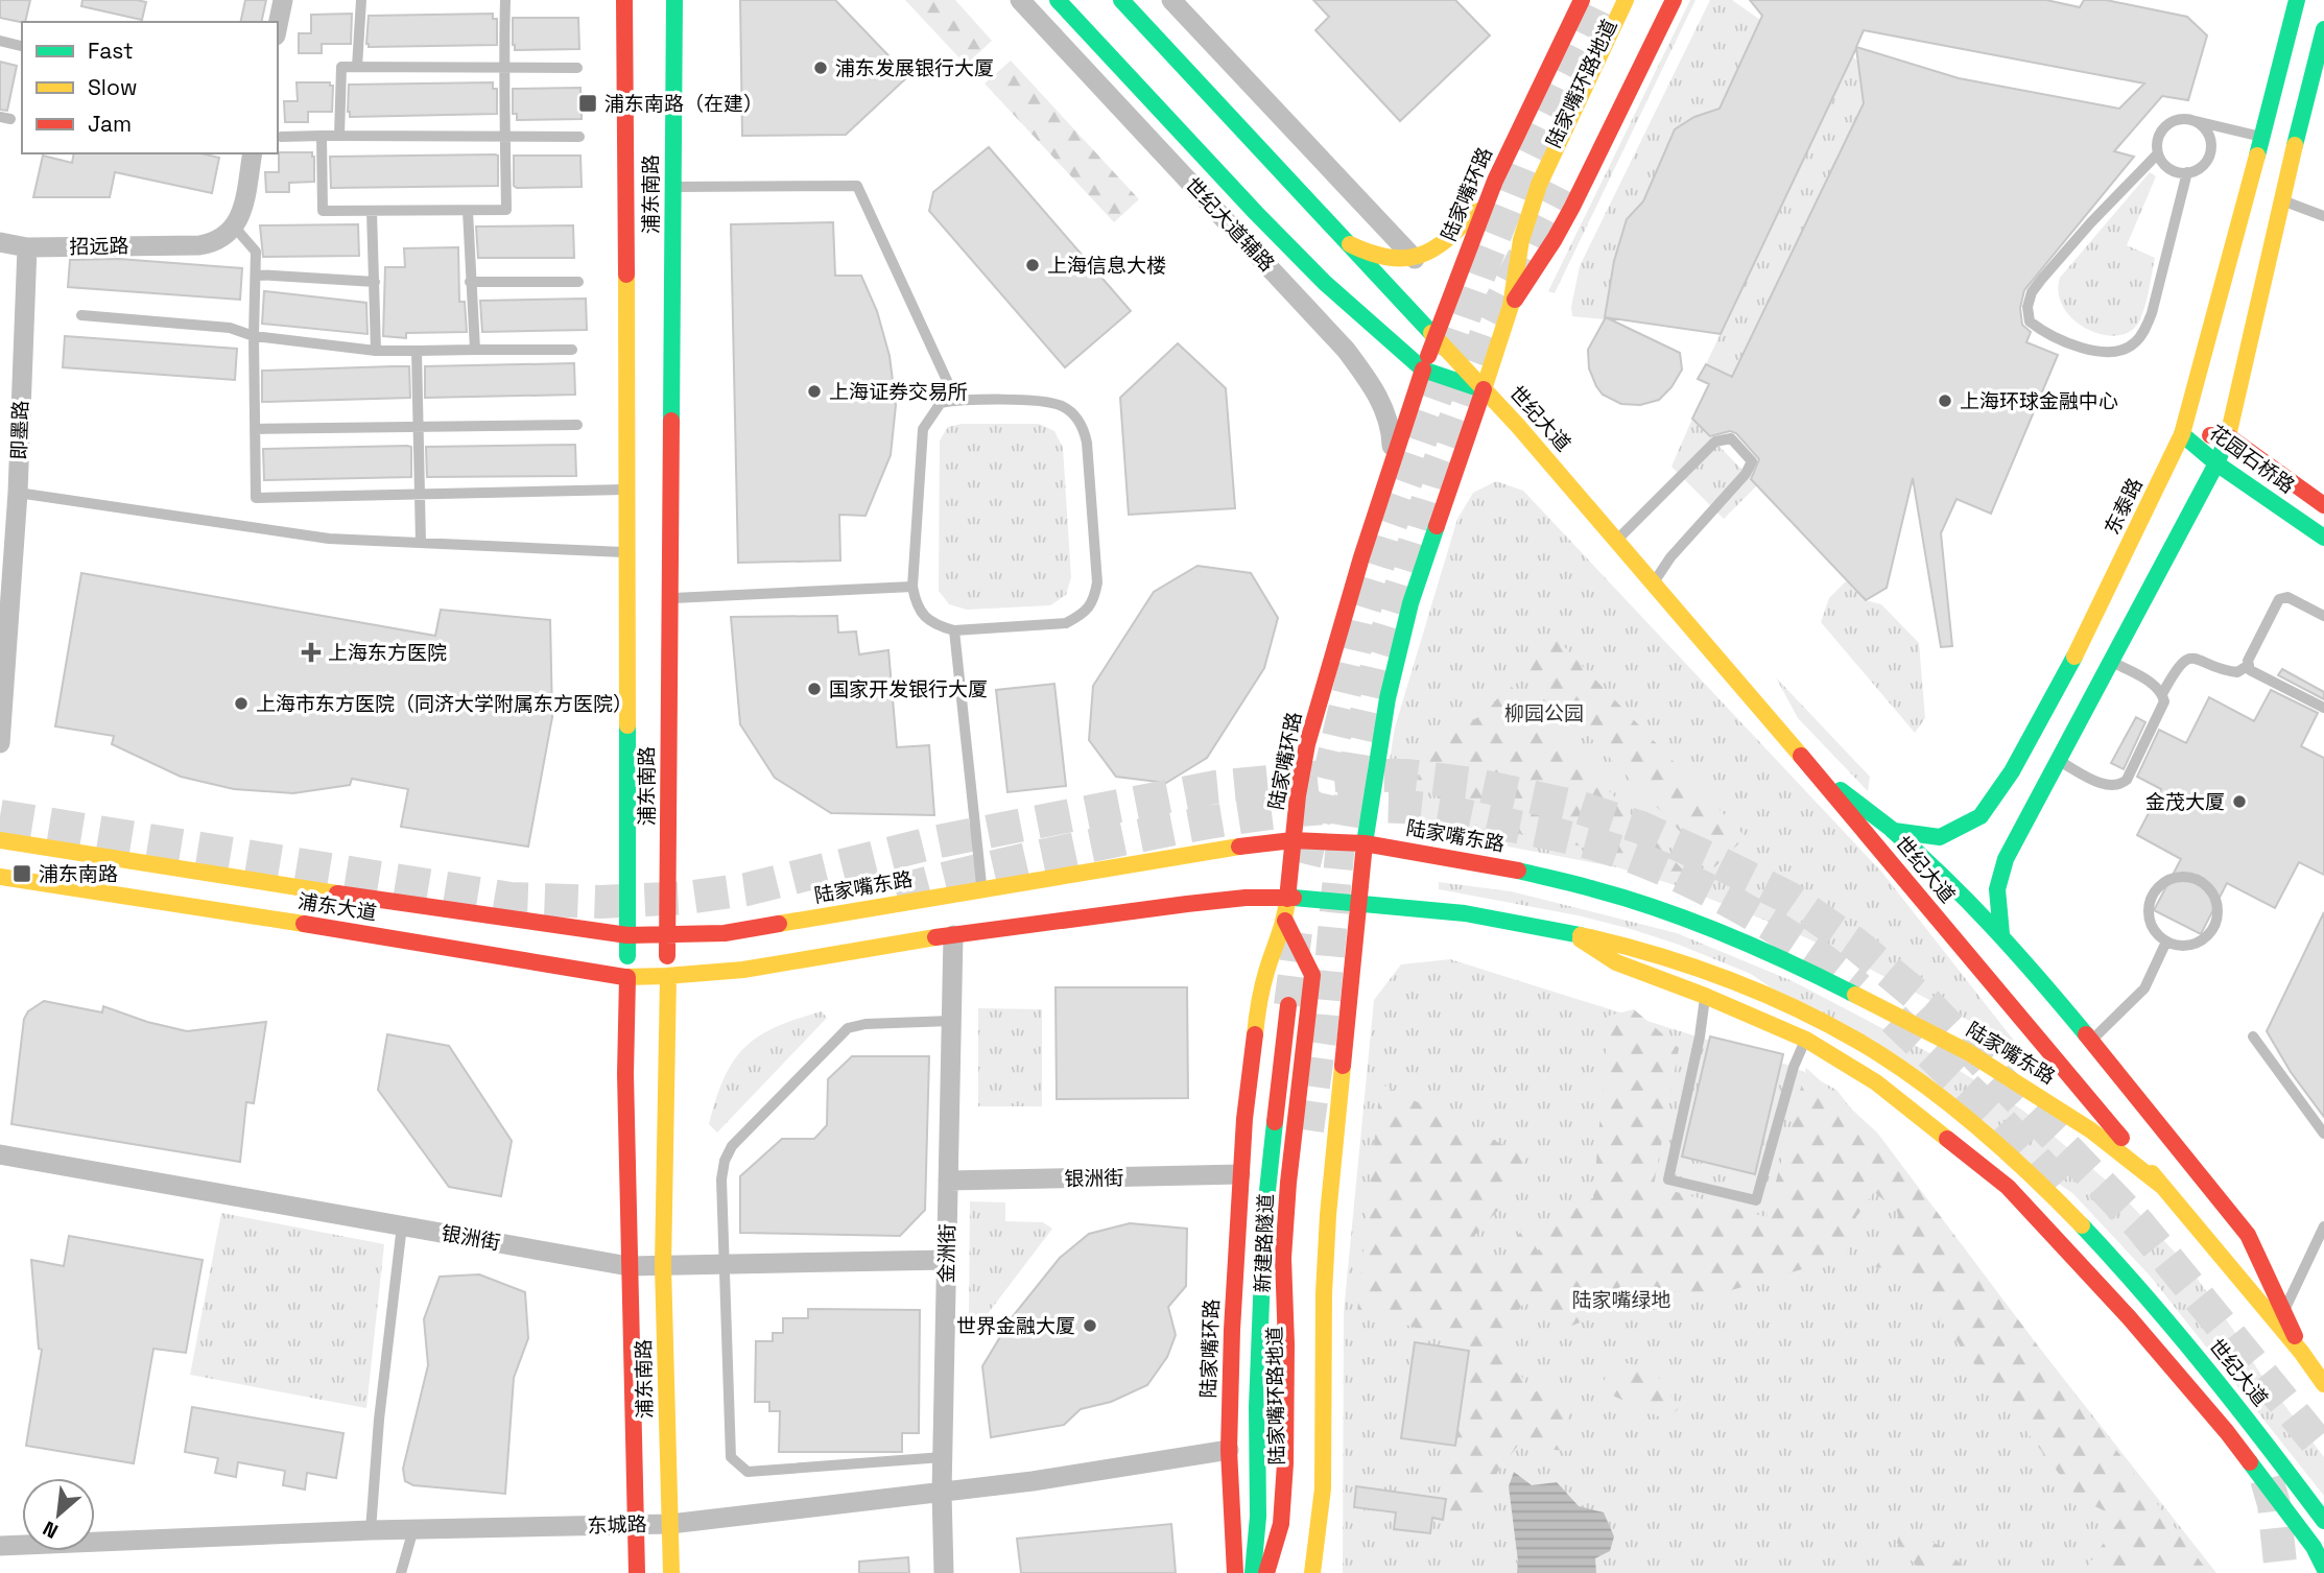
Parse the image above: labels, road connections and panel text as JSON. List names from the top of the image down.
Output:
{
  "streets": {
    "main road": [
      "陆家嘴环路地道",
      "浦东南路",
      "陆家嘴环路",
      "世纪大道",
      "花园石桥路",
      "东泰路",
      "陆家嘴东路",
      "浦东大道",
      "新建路隧道"
    ],
    "street": [
      "世纪大道辅路",
      "招远路",
      "即墨路",
      "银洲街",
      "金洲街",
      "东城路"
    ]
  },
  "crossings": [
    ["浦东南路", "陆家嘴东路"],
    ["浦东南路", "浦东大道"],
    ["浦东南路", "银洲街"],
    ["浦东南路", "东城路"],
    ["陆家嘴环路", "世纪大道辅路"],
    ["陆家嘴环路", "世纪大道"],
    ["陆家嘴环路", "陆家嘴东路"],
    ["陆家嘴环路", "银洲街"],
    ["陆家嘴环路", "新建路隧道"],
    ["陆家嘴环路", "东城路"],
    ["招远路", "即墨路"],
    ["世纪大道", "东泰路"],
    ["世纪大道", "陆家嘴东路"],
    ["花园石桥路", "东泰路"],
    ["陆家嘴东路", "浦东大道"],
    ["银洲街", "金洲街"],
    ["金洲街", "东城路"]
  ],
  "parks": ["柳园公园", "陆家嘴绿地"],
  "places": {
    "other": [
      "浦东发展银行大厦",
      "上海信息大楼",
      "上海证券交易所",
      "上海环球金融中心",
      "国家开发银行大厦",
      "上海市东方医院（同济大学附属东方医院）",
      "金茂大厦",
      "世界金融大厦"
    ],
    "transit": ["浦东南路（在建）", "浦东南路"],
    "health": ["上海东方医院"]
  },
  "legend": ["Fast", "Slow", "Jam"],
  "north": "bottom left"
}
